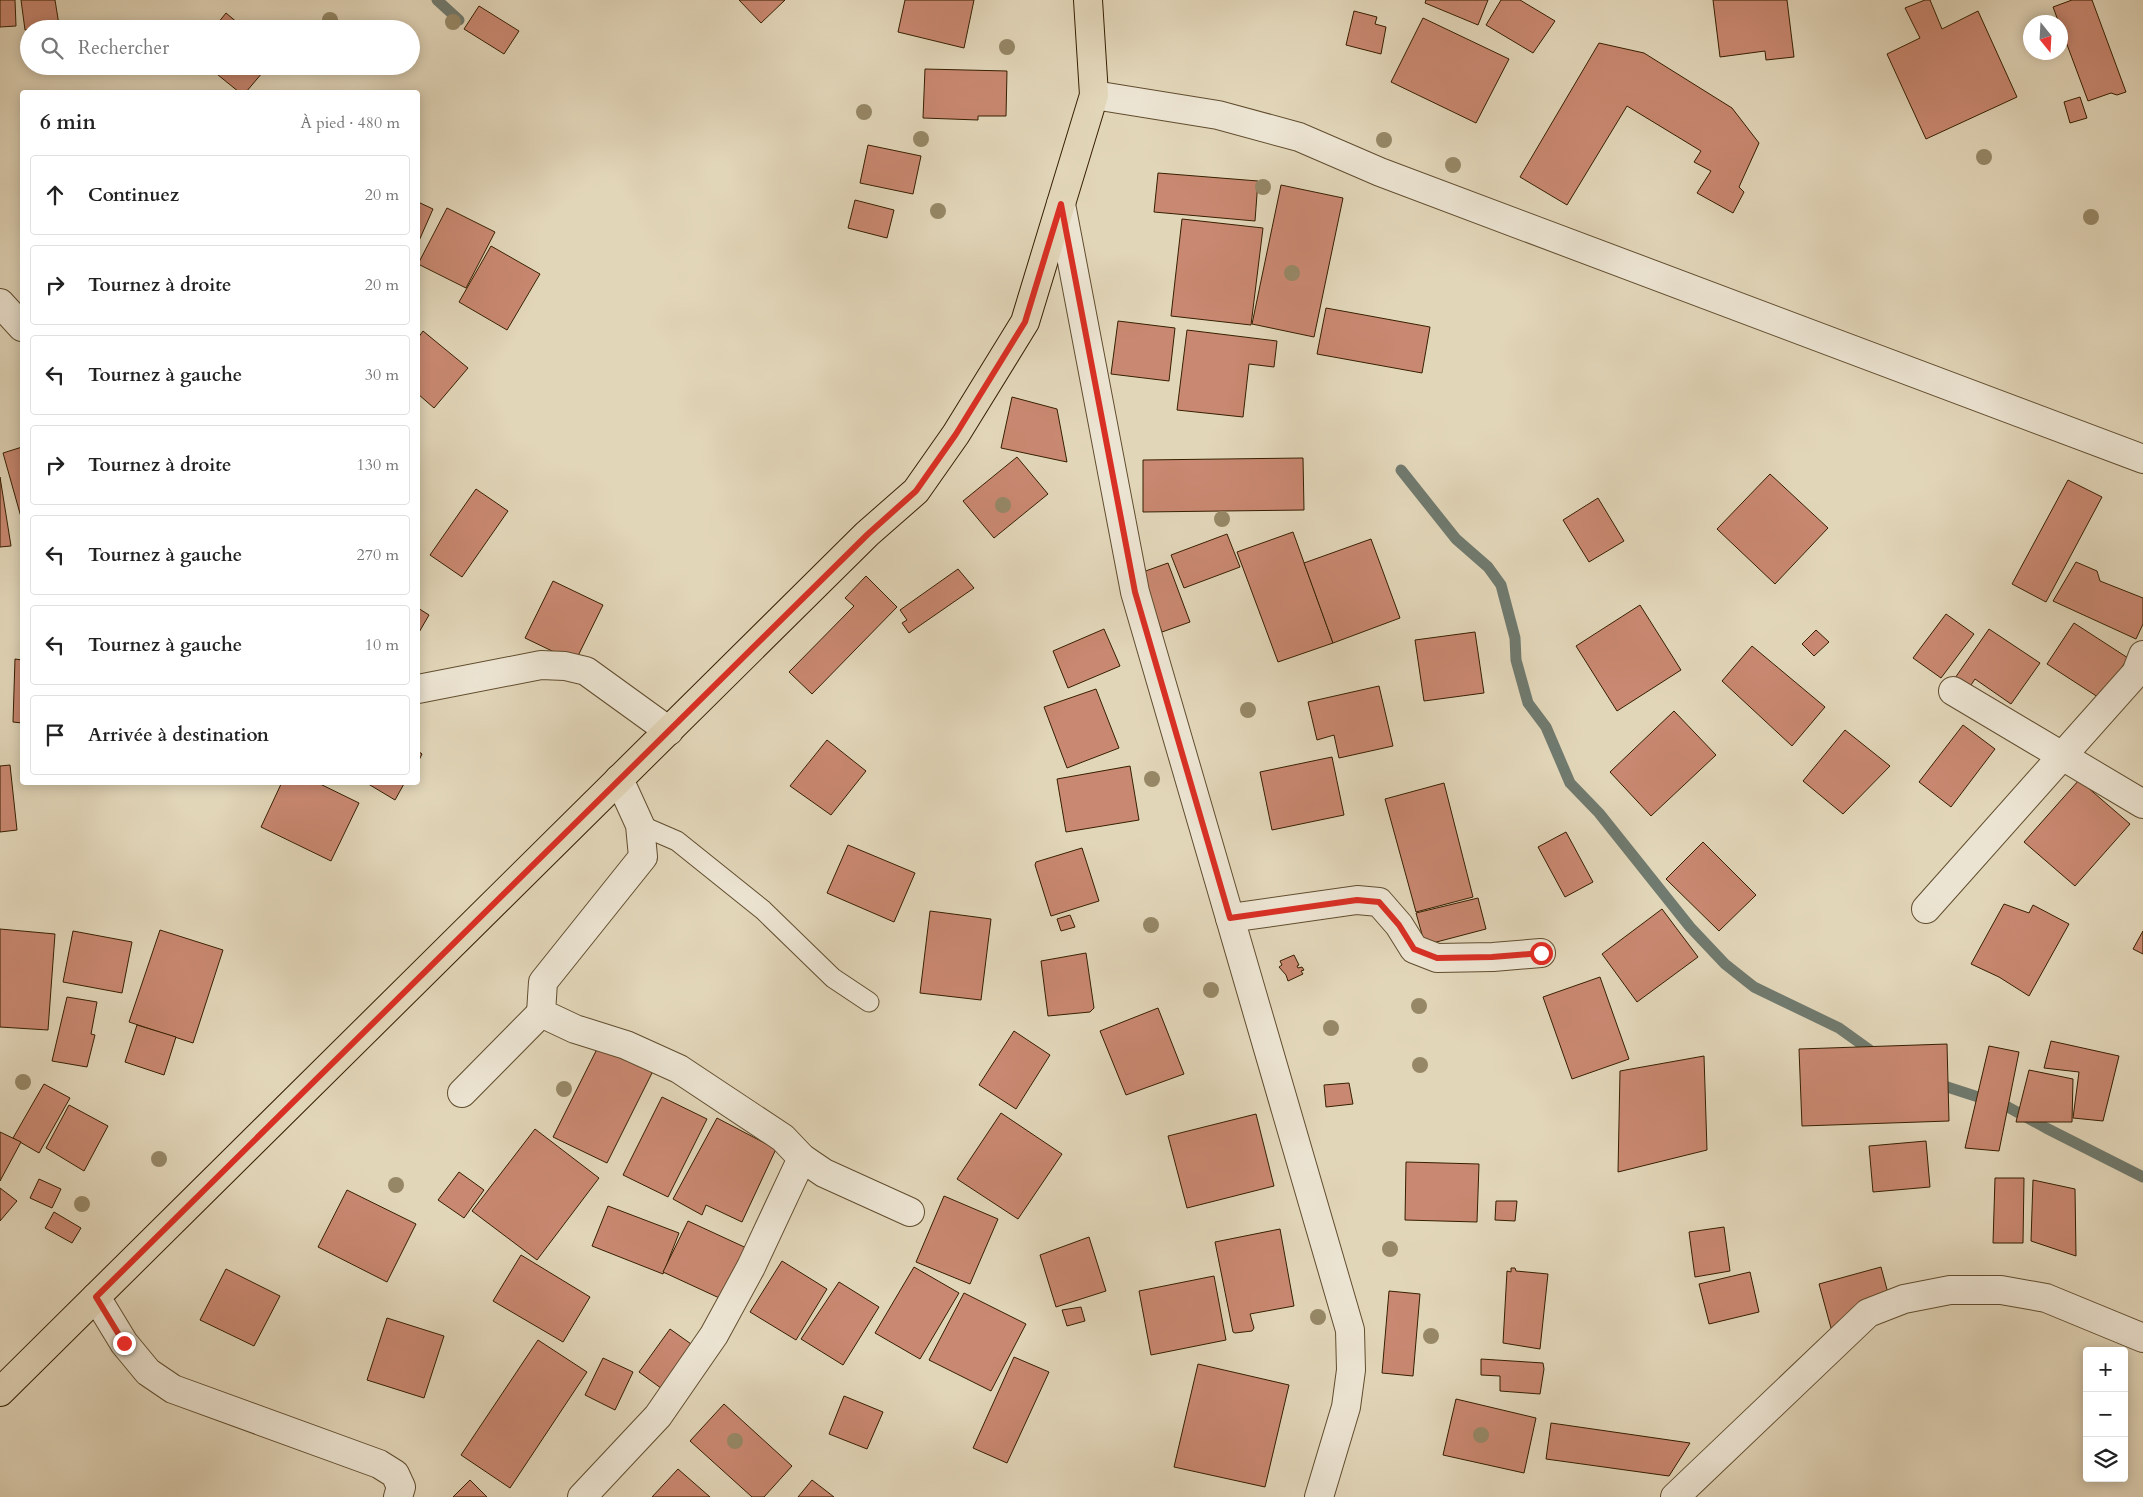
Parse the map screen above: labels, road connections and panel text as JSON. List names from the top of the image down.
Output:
{
  "north": "bottom",
  "page": {
    "search": "Rechercher",
    "heading": ["6 min", "À pied · 480 m"],
    "list": [
      ["Continuez", "20 m"],
      ["Tournez à droite", "20 m"],
      ["Tournez à gauche", "30 m"],
      ["Tournez à droite", "130 m"],
      ["Tournez à gauche", "270 m"],
      ["Tournez à gauche", "10 m"],
      "Arrivée à destination"
    ],
    "map_buttons": ["+", "−"]
  }
}
